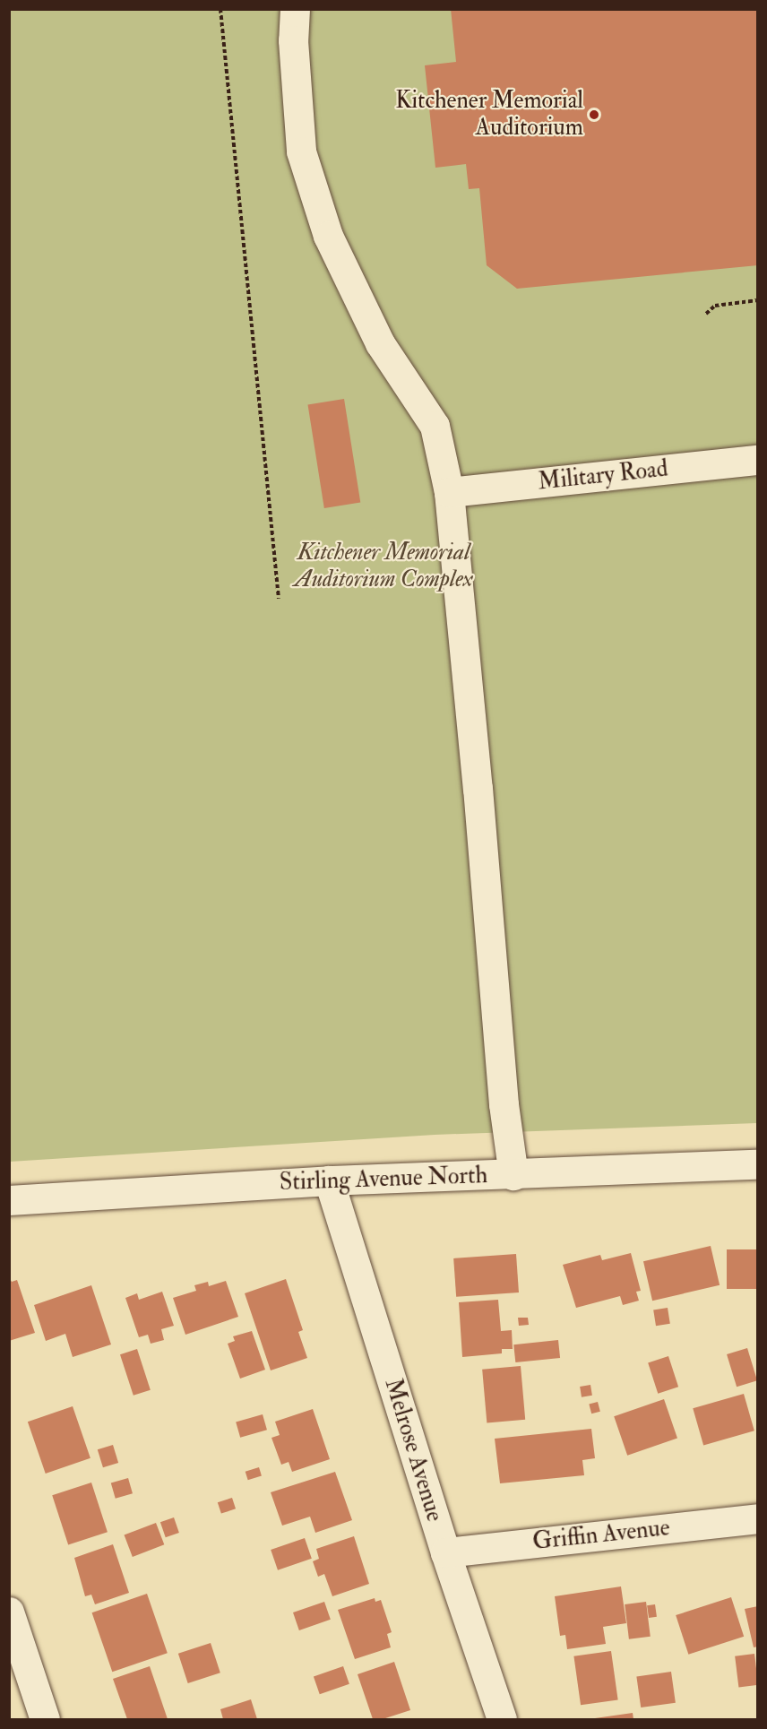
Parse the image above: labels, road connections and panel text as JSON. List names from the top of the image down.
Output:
{
  "streets": {
    "street": [
      "Military Road",
      "Stirling Avenue North",
      "Melrose Avenue",
      "Griffin Avenue"
    ]
  },
  "crossings": [
    ["Stirling Avenue North", "Melrose Avenue"],
    ["Melrose Avenue", "Griffin Avenue"]
  ],
  "parks": ["Kitchener Memorial Auditorium Complex"],
  "places": ["Kitchener Memorial Auditorium"]
}
